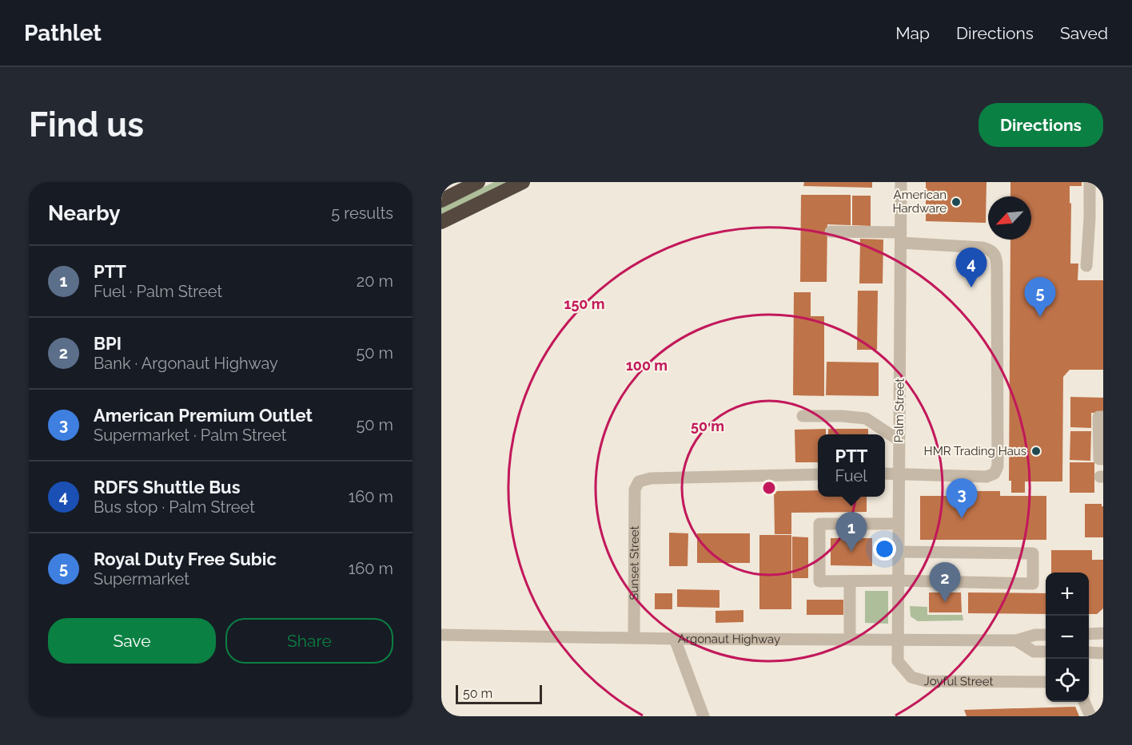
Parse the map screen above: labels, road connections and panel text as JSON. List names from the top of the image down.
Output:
{
  "streets": {
    "street": [
      "Palm Street",
      "Sunset Street",
      "Argonaut Highway",
      "Joyful Street"
    ]
  },
  "crossings": [
    ["Palm Street", "Argonaut Highway"],
    ["Palm Street", "Joyful Street"],
    ["Sunset Street", "Argonaut Highway"],
    ["Argonaut Highway", "Joyful Street"]
  ],
  "places": ["American Hardware", "HMR Trading Haus"],
  "scale_bar": "50 m",
  "north": "bottom left",
  "page": {
    "header": "Pathlet",
    "nav": ["Map", "Directions", "Saved"],
    "buttons": [
      "Directions",
      ["Save", "Share"]
    ],
    "title": "Find us",
    "heading": ["Nearby", "5 results"],
    "list": [
      {
        "mark": "1",
        "name": "PTT",
        "note": "Fuel · Palm Street",
        "value": "20 m"
      },
      {
        "mark": "2",
        "name": "BPI",
        "note": "Bank · Argonaut Highway",
        "value": "50 m"
      },
      {
        "mark": "3",
        "name": "American Premium Outlet",
        "note": "Supermarket · Palm Street",
        "value": "50 m"
      },
      {
        "mark": "4",
        "name": "RDFS Shuttle Bus",
        "note": "Bus stop · Palm Street",
        "value": "160 m"
      },
      {
        "mark": "5",
        "name": "Royal Duty Free Subic",
        "note": "Supermarket",
        "value": "160 m"
      }
    ],
    "pins": [
      "4",
      "5",
      "3",
      "1",
      "2"
    ],
    "popup": ["PTT", "Fuel"],
    "map_buttons": ["+", "−"],
    "scale": "50 m"
  },
  "rings": ["150 m", "100 m", "50 m"]
}
